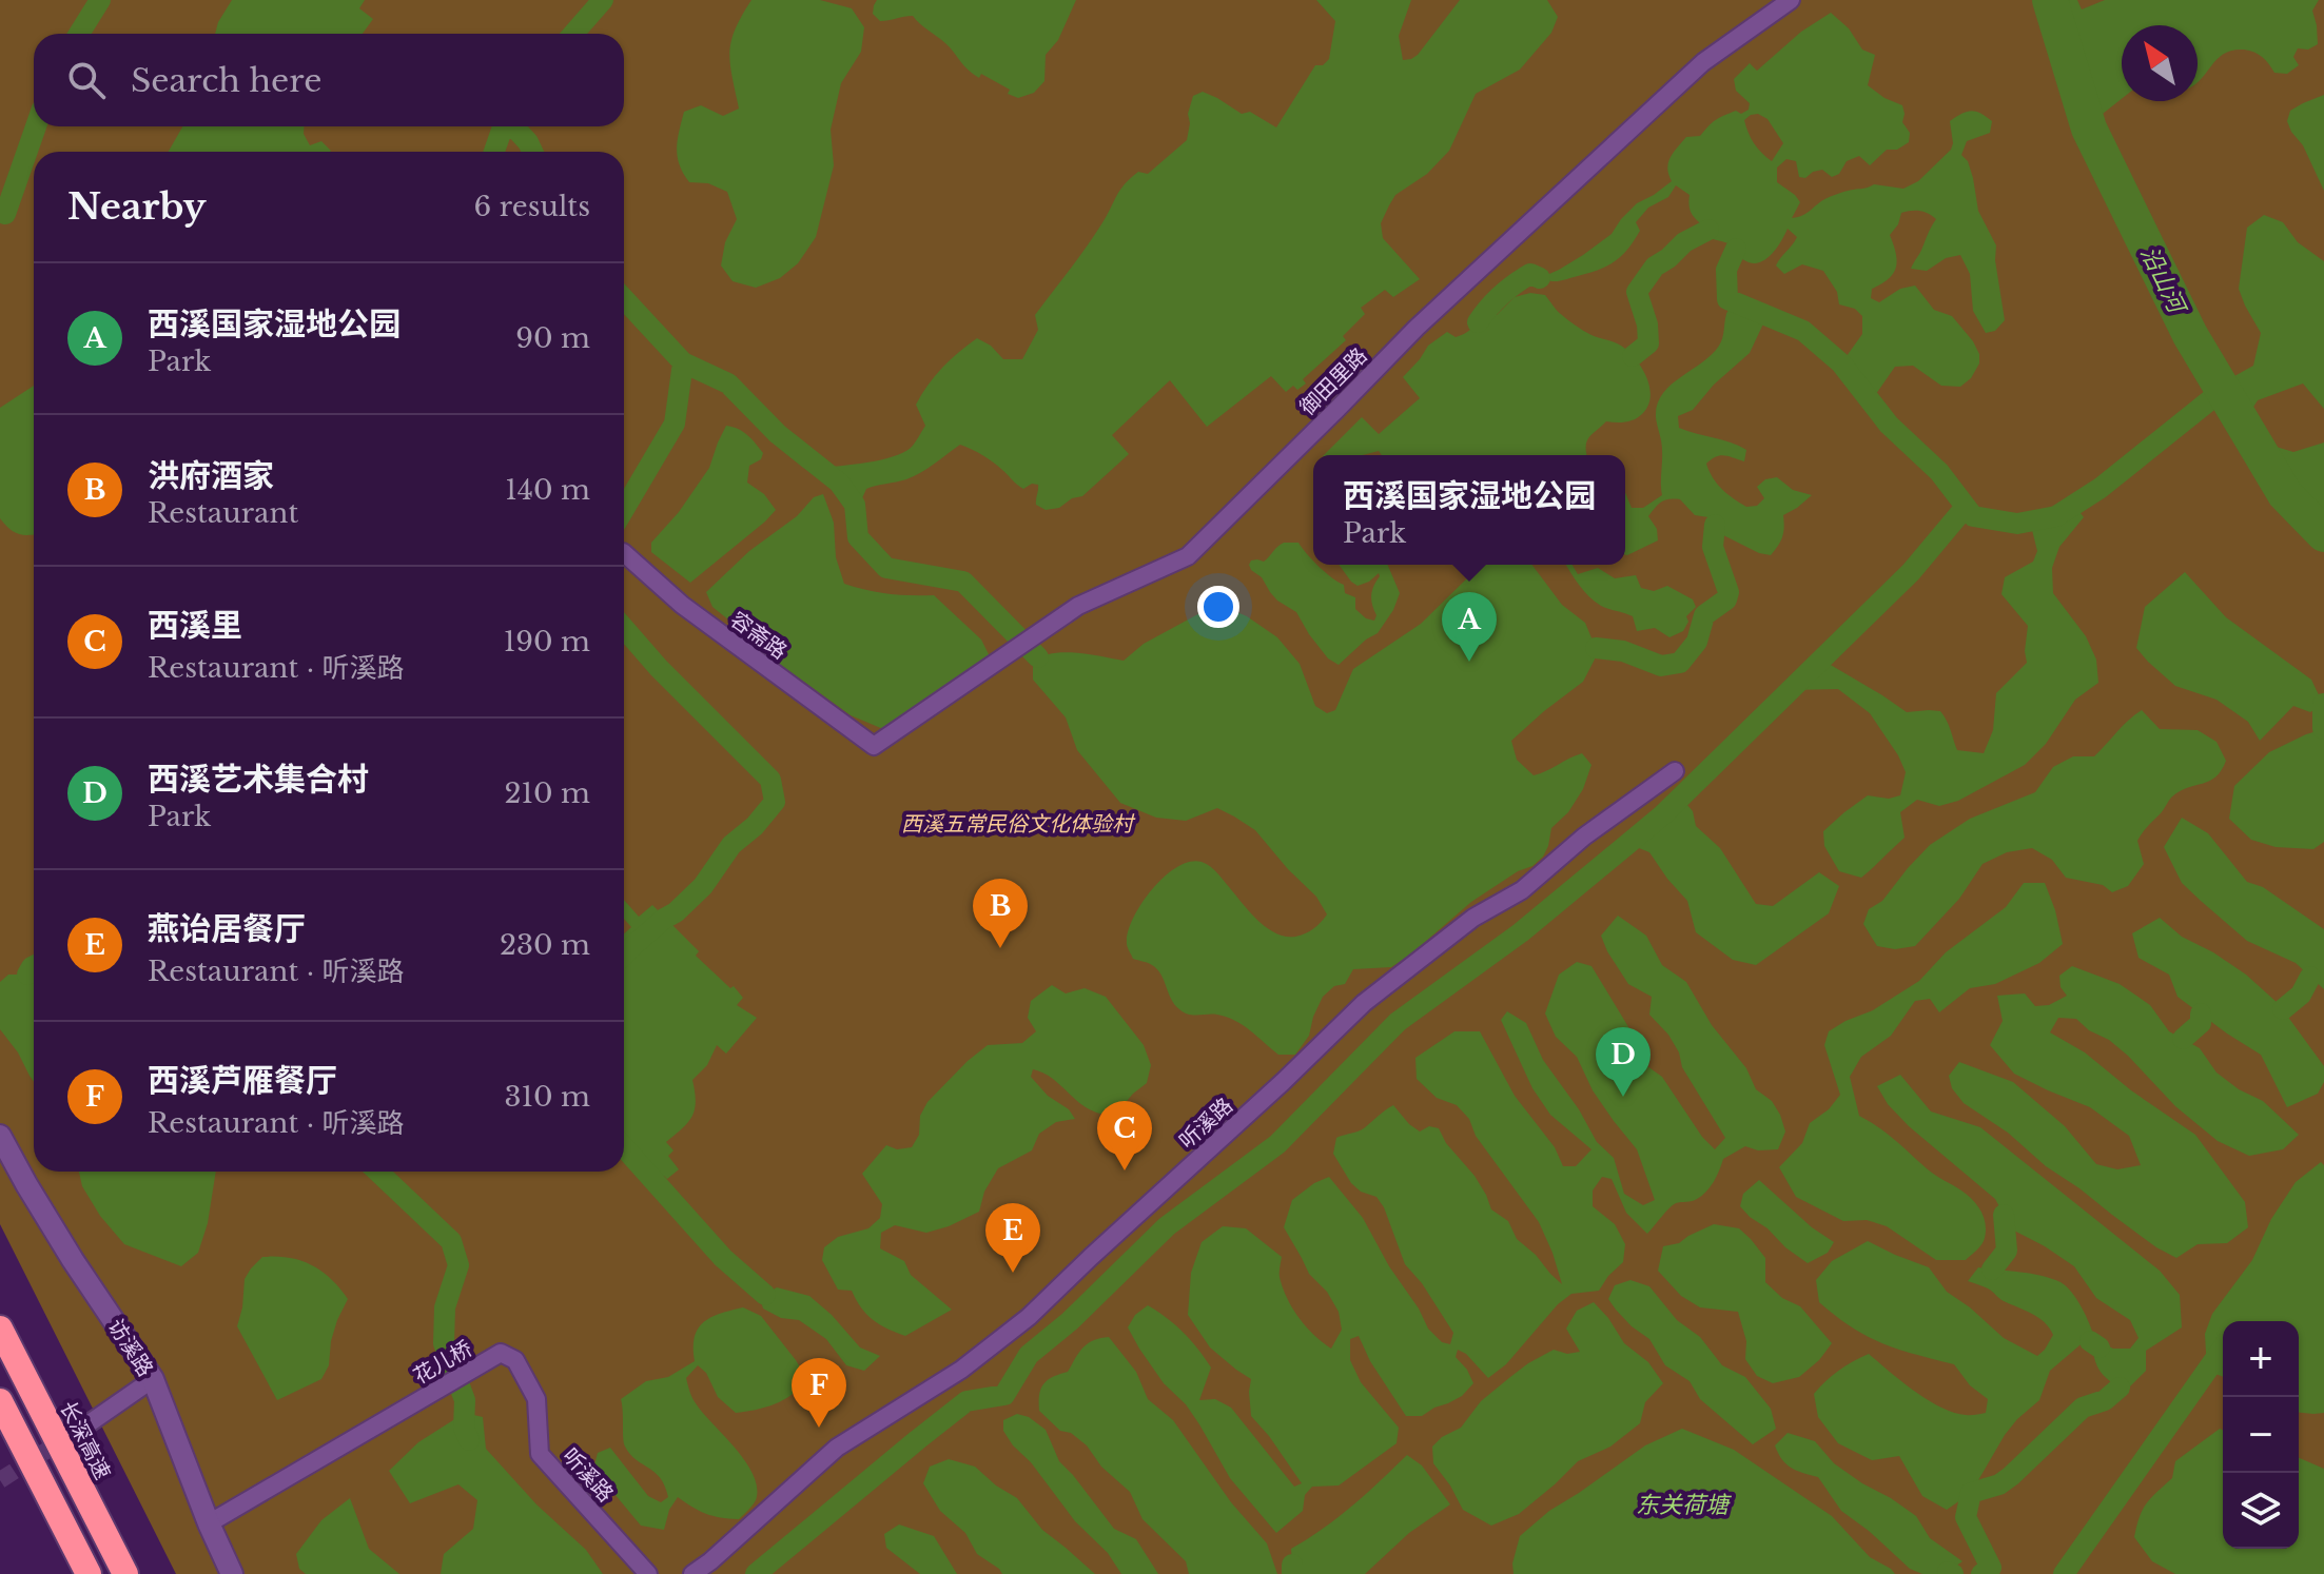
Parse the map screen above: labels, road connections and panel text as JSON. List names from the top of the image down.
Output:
{
  "streets": {
    "highway": ["长深高速"],
    "street": [
      "御田里路",
      "容斋路",
      "听溪路",
      "访溪路",
      "花儿桥"
    ]
  },
  "crossings": [
    ["御田里路", "容斋路"],
    ["听溪路", "花儿桥"],
    ["访溪路", "花儿桥"]
  ],
  "water": ["沿山河", "东关荷塘"],
  "parks": ["西溪五常民俗文化体验村"],
  "north": "top left",
  "page": {
    "search": "Search here",
    "heading": ["Nearby", "6 results"],
    "list": [
      {
        "mark": "A",
        "name": "西溪国家湿地公园",
        "note": "Park",
        "value": "90 m"
      },
      {
        "mark": "B",
        "name": "洪府酒家",
        "note": "Restaurant",
        "value": "140 m"
      },
      {
        "mark": "C",
        "name": "西溪里",
        "note": "Restaurant · 听溪路",
        "value": "190 m"
      },
      {
        "mark": "D",
        "name": "西溪艺术集合村",
        "note": "Park",
        "value": "210 m"
      },
      {
        "mark": "E",
        "name": "燕诒居餐厅",
        "note": "Restaurant · 听溪路",
        "value": "230 m"
      },
      {
        "mark": "F",
        "name": "西溪芦雁餐厅",
        "note": "Restaurant · 听溪路",
        "value": "310 m"
      }
    ],
    "popup": ["西溪国家湿地公园", "Park"],
    "pins": [
      "A",
      "B",
      "D",
      "C",
      "E",
      "F"
    ],
    "map_buttons": ["+", "−"]
  }
}
